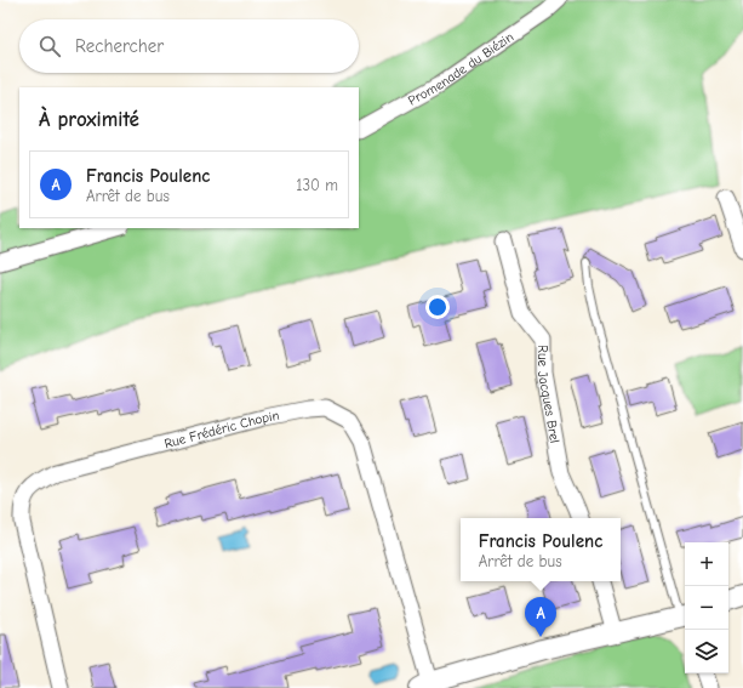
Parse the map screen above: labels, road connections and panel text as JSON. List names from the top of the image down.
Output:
{
  "streets": {
    "street": ["Promenade du Biézin", "Rue Jacques Brel", "Rue Frédéric Chopin"]
  },
  "page": {
    "search": "Rechercher",
    "heading": "À proximité",
    "list": [
      {
        "mark": "A",
        "name": "Francis Poulenc",
        "note": "Arrêt de bus",
        "value": "130 m"
      }
    ],
    "popup": ["Francis Poulenc", "Arrêt de bus"],
    "map_buttons": ["+", "−"],
    "pins": "A"
  }
}
